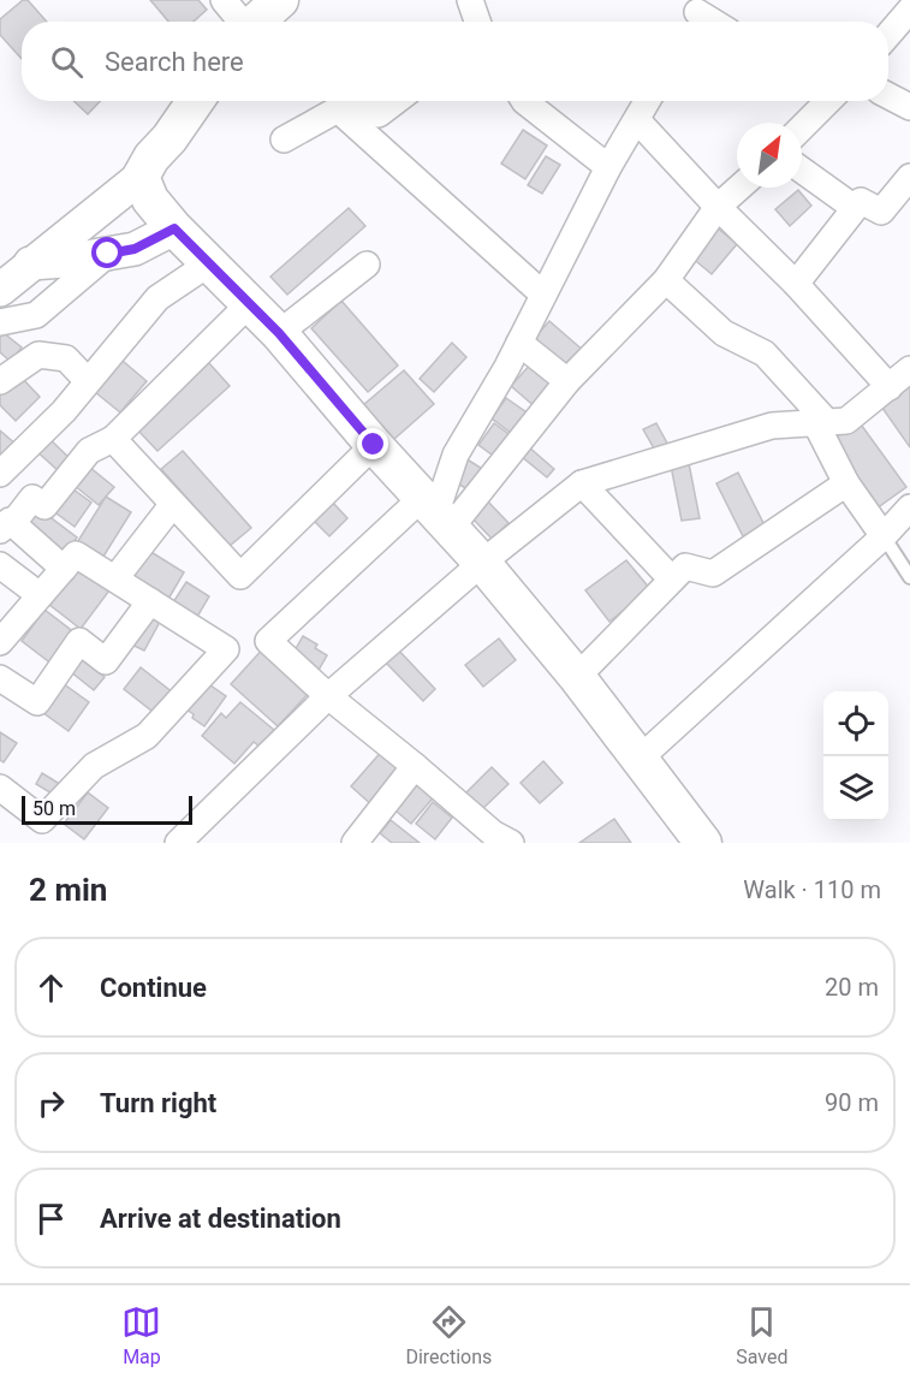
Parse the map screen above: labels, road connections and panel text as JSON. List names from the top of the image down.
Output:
{
  "scale_bar": "50 m",
  "north": "top right",
  "page": {
    "search": "Search here",
    "scale": "50 m",
    "heading": ["2 min", "Walk · 110 m"],
    "list": [
      ["Continue", "20 m"],
      ["Turn right", "90 m"],
      "Arrive at destination"
    ],
    "nav": ["Map", "Directions", "Saved"]
  }
}
